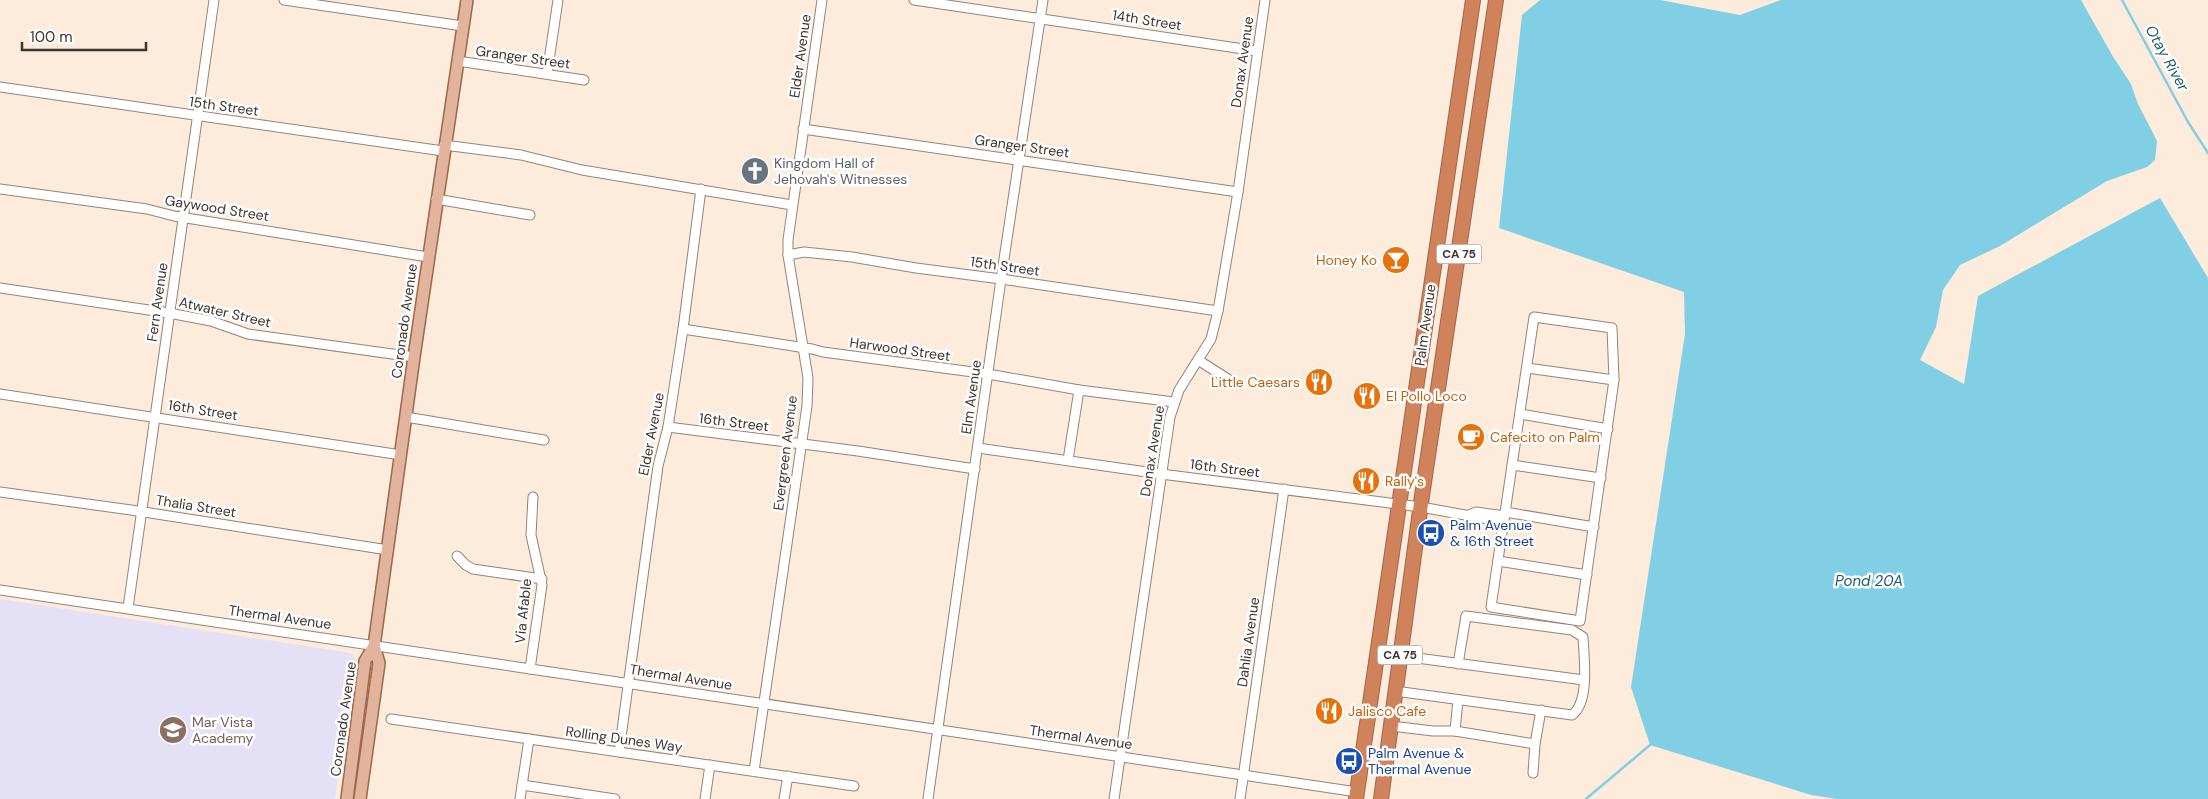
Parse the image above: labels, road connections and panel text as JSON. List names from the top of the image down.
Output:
{
  "streets": {
    "highway": ["CA 75", "Palm Avenue"],
    "main road": ["Coronado Avenue"],
    "street": [
      "14th Street",
      "Elder Avenue",
      "Granger Street",
      "Donax Avenue",
      "15th Street",
      "Gaywood Street",
      "Fern Avenue",
      "Atwater Street",
      "Harwood Street",
      "Elm Avenue",
      "16th Street",
      "Evergreen Avenue",
      "Thalia Street",
      "Via Afable",
      "Thermal Avenue",
      "Dahlia Avenue",
      "Rolling Dunes Way"
    ]
  },
  "crossings": [
    ["14th Street", "Donax Avenue"],
    ["14th Street", "Elm Avenue"],
    ["Elder Avenue", "Granger Street"],
    ["Elder Avenue", "15th Street"],
    ["Elder Avenue", "Harwood Street"],
    ["Elder Avenue", "16th Street"],
    ["Elder Avenue", "Evergreen Avenue"],
    ["Elder Avenue", "Thermal Avenue"],
    ["Elder Avenue", "Rolling Dunes Way"],
    ["Granger Street", "Donax Avenue"],
    ["Granger Street", "Coronado Avenue"],
    ["Granger Street", "Elm Avenue"],
    ["Donax Avenue", "15th Street"],
    ["Donax Avenue", "Harwood Street"],
    ["Donax Avenue", "16th Street"],
    ["Donax Avenue", "Thermal Avenue"],
    ["15th Street", "Fern Avenue"],
    ["15th Street", "Coronado Avenue"],
    ["15th Street", "Elm Avenue"],
    ["15th Street", "Evergreen Avenue"],
    ["Gaywood Street", "Fern Avenue"],
    ["Gaywood Street", "Coronado Avenue"],
    ["Fern Avenue", "Atwater Street"],
    ["Fern Avenue", "16th Street"],
    ["Fern Avenue", "Thalia Street"],
    ["Fern Avenue", "Thermal Avenue"],
    ["Atwater Street", "Coronado Avenue"],
    ["Coronado Avenue", "16th Street"],
    ["Coronado Avenue", "Thalia Street"],
    ["Coronado Avenue", "Thermal Avenue"],
    ["Palm Avenue", "16th Street"],
    ["Palm Avenue", "Thermal Avenue"],
    ["Harwood Street", "Elm Avenue"],
    ["Harwood Street", "Evergreen Avenue"],
    ["Elm Avenue", "16th Street"],
    ["Elm Avenue", "Thermal Avenue"],
    ["16th Street", "Evergreen Avenue"],
    ["16th Street", "Dahlia Avenue"],
    ["Evergreen Avenue", "Thermal Avenue"],
    ["Evergreen Avenue", "Rolling Dunes Way"],
    ["Via Afable", "Thermal Avenue"],
    ["Thermal Avenue", "Dahlia Avenue"]
  ],
  "water": ["Otay River", "Pond 20A"],
  "places": {
    "church": ["Kingdom Hall of Jehovah's Witnesses"],
    "bar": ["Honey Ko"],
    "restaurant": [
      "Little Caesars",
      "El Pollo Loco",
      "Rally's",
      "Jalisco Cafe"
    ],
    "cafe": ["Cafecito on Palm"],
    "bus stop": ["Palm Avenue & 16th Street", "Palm Avenue & Thermal Avenue"],
    "school or university": ["Mar Vista Academy"]
  },
  "scale_bar": "100 m"
}
